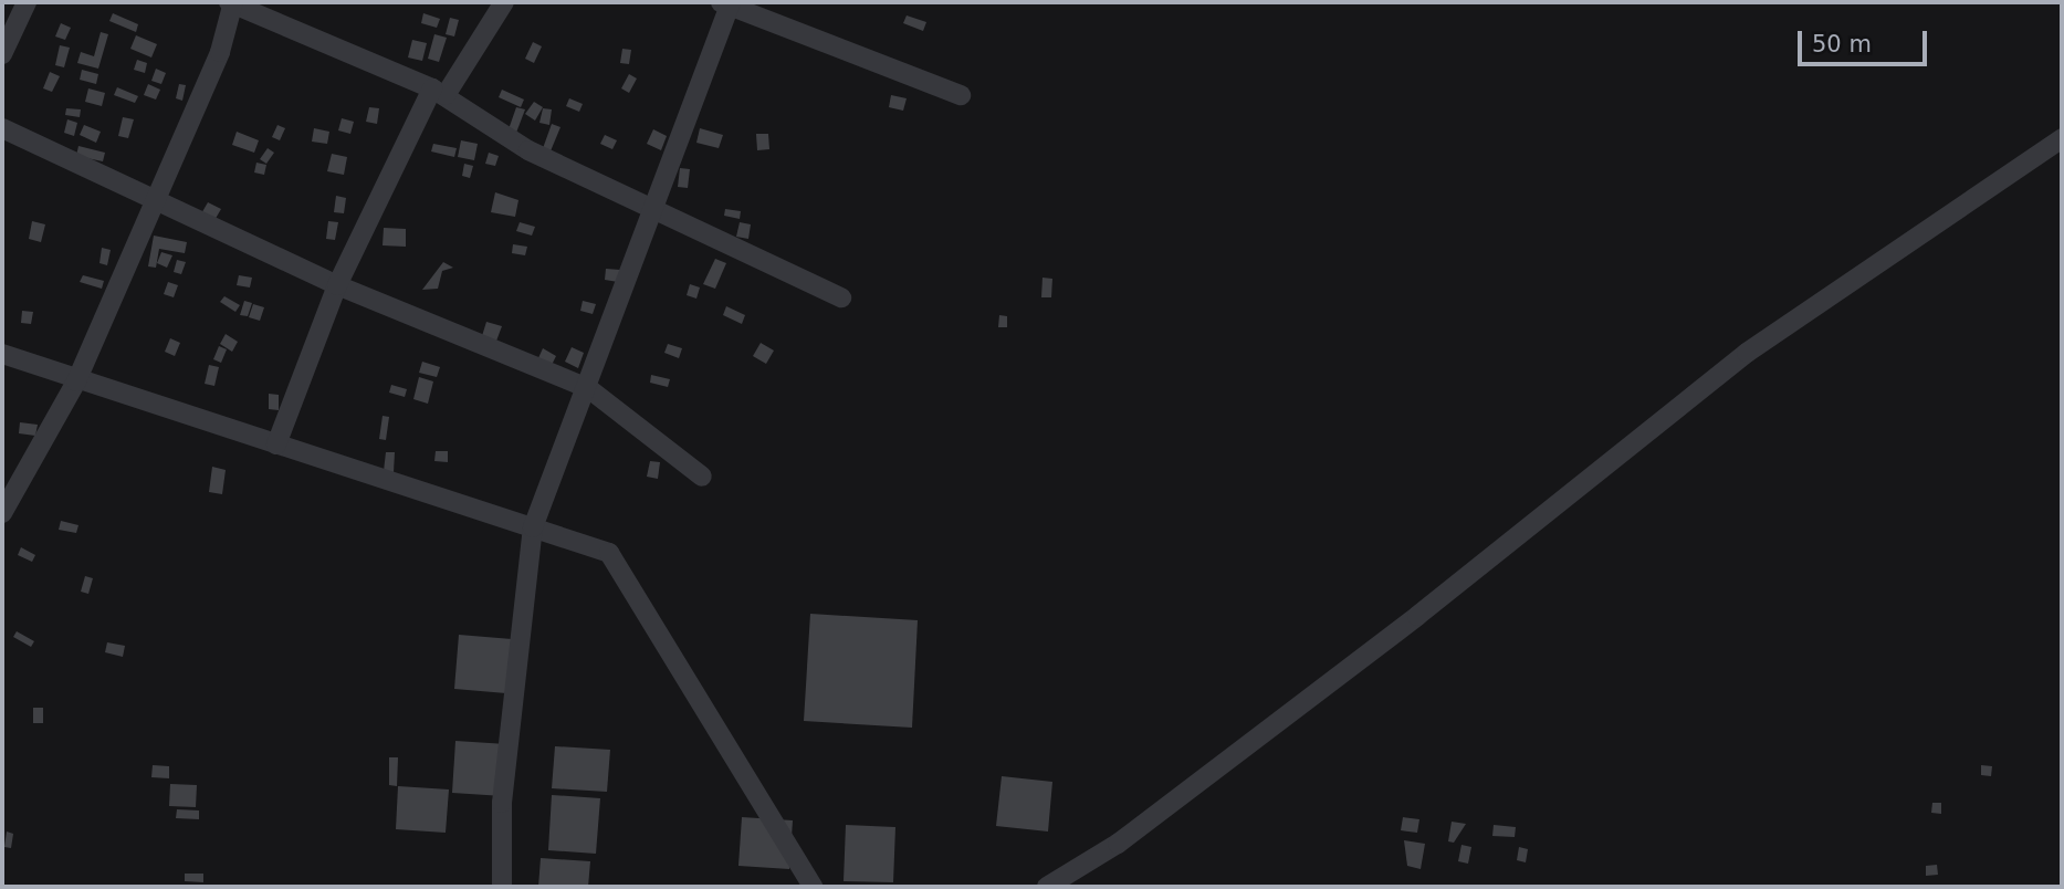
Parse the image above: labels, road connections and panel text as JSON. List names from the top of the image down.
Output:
{
  "scale_bar": "50 m"
}
